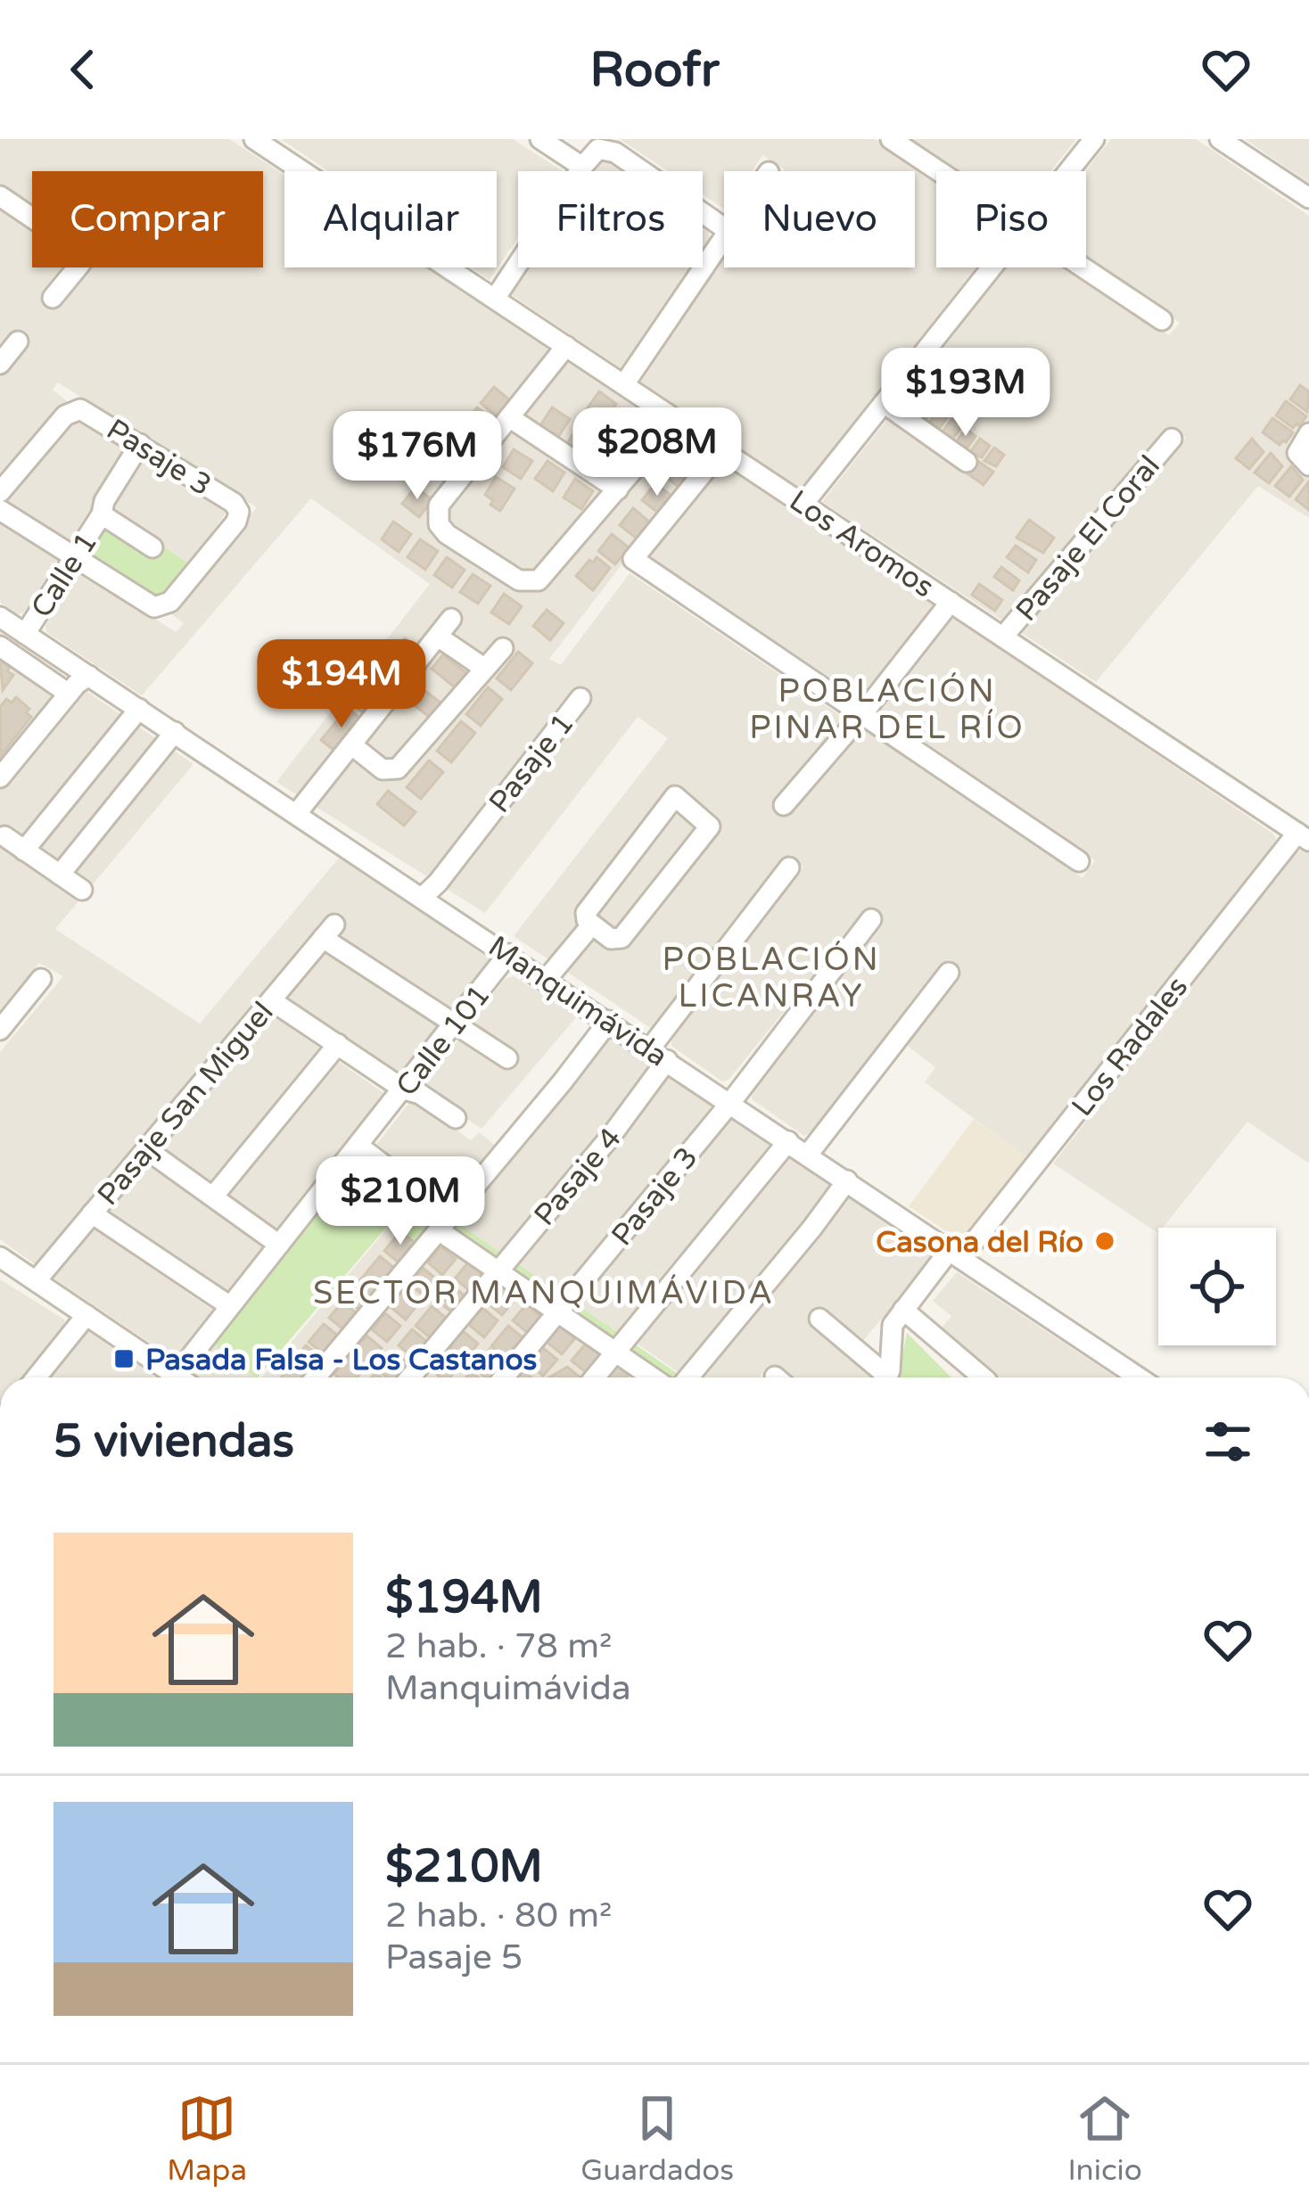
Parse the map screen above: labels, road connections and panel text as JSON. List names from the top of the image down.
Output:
{
  "streets": {
    "street": [
      "Pasaje 3",
      "Pasaje El Coral",
      "Los Aromos",
      "Calle 1",
      "Pasaje 1",
      "Manquimávida",
      "Calle 101",
      "Los Radales",
      "Pasaje San Miguel",
      "Pasaje 4"
    ]
  },
  "crossings": [
    ["Pasaje 3", "Calle 1"],
    ["Pasaje 3", "Manquimávida"],
    ["Pasaje El Coral", "Los Aromos"],
    ["Los Aromos", "Los Radales"],
    ["Calle 1", "Manquimávida"],
    ["Pasaje 1", "Manquimávida"],
    ["Manquimávida", "Calle 101"],
    ["Manquimávida", "Los Radales"],
    ["Manquimávida", "Pasaje 4"],
    ["Calle 101", "Pasaje San Miguel"]
  ],
  "districts": ["POBLACIÓN PINAR DEL RÍO", "POBLACIÓN LICANRAY", "SECTOR MANQUIMÁVIDA"],
  "places": {
    "other": ["Casona del Río"],
    "transit": ["Pasada Falsa - Los Castanos"]
  },
  "page": {
    "header": "Roofr",
    "chip": [
      "Comprar",
      "Alquilar",
      "Filtros",
      "Nuevo",
      "Piso"
    ],
    "price": [
      "$193M",
      "$208M",
      "$176M",
      "$194M",
      "$210M"
    ],
    "heading": "5 viviendas",
    "list": [
      {
        "name": "$194M",
        "note": "2 hab. · 78 m² · Manquimávida"
      },
      {
        "name": "$210M",
        "note": "2 hab. · 80 m² · Pasaje 5"
      }
    ],
    "tabs": ["Mapa", "Guardados", "Inicio"]
  }
}
